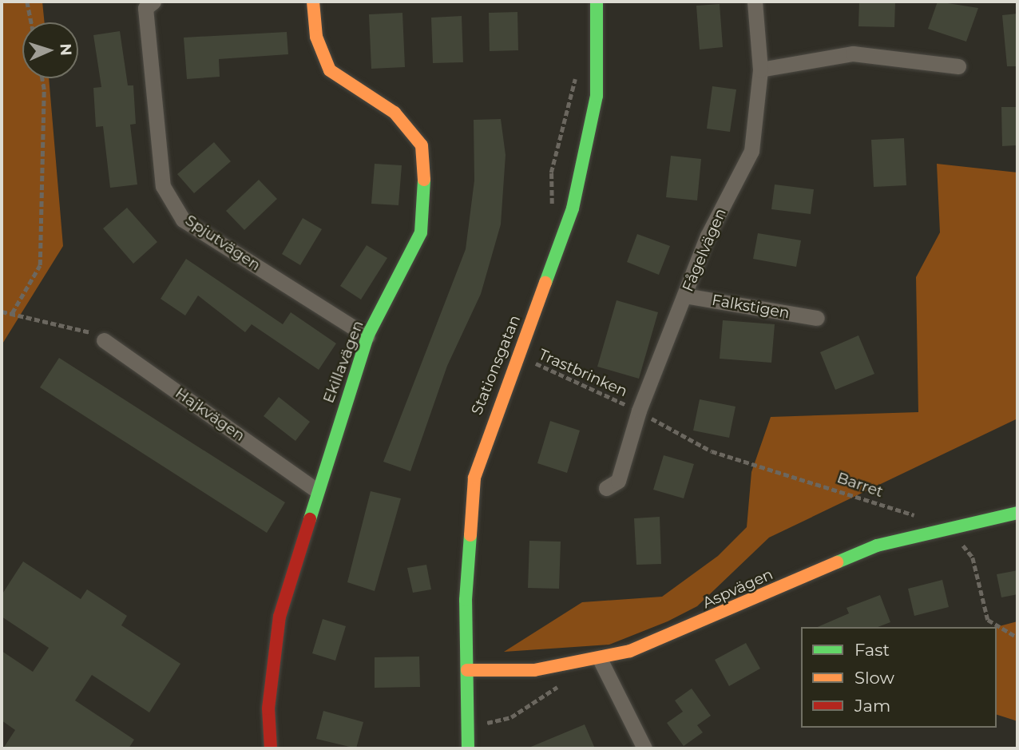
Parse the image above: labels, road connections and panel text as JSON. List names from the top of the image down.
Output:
{
  "streets": {
    "street": [
      "Spjutvägen",
      "Fågelvägen",
      "Falkstigen",
      "Ekillavägen",
      "Stationsgatan",
      "Hajkvägen",
      "Aspvägen"
    ],
    "path": ["Trastbrinken", "Barret"]
  },
  "crossings": [
    ["Spjutvägen", "Ekillavägen"],
    ["Fågelvägen", "Falkstigen"],
    ["Fågelvägen", "Trastbrinken"],
    ["Fågelvägen", "Barret"],
    ["Ekillavägen", "Hajkvägen"],
    ["Stationsgatan", "Trastbrinken"],
    ["Stationsgatan", "Aspvägen"],
    ["Trastbrinken", "Barret"]
  ],
  "legend": ["Fast", "Slow", "Jam"],
  "north": "right"
}
